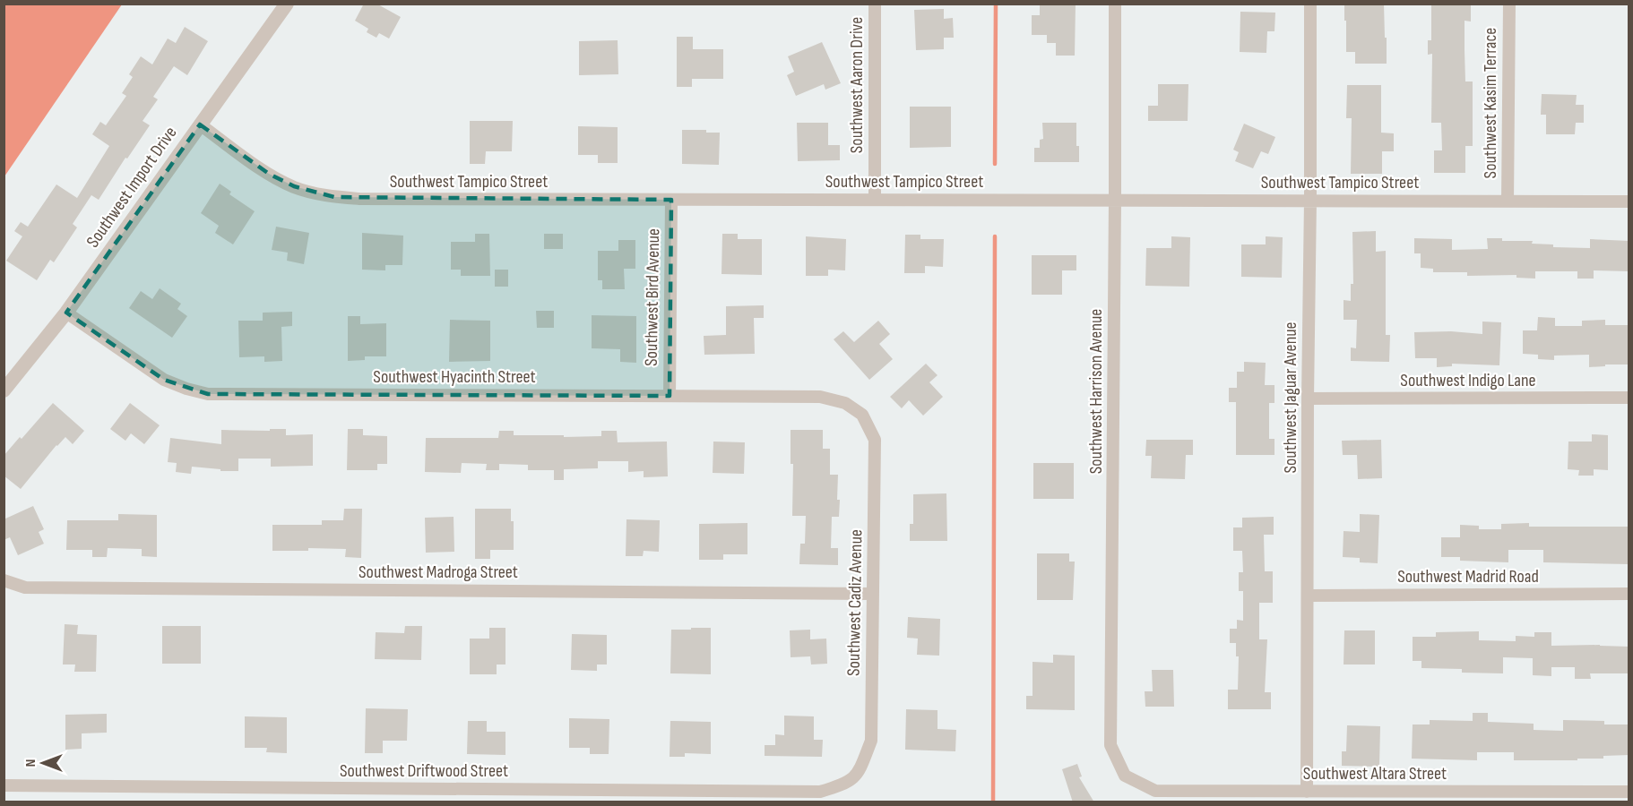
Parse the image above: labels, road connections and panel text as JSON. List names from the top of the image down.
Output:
{
  "streets": {
    "street": [
      "Southwest Aaron Drive",
      "Southwest Kasim Terrace",
      "Southwest Tampico Street",
      "Southwest Import Drive",
      "Southwest Bird Avenue",
      "Southwest Hyacinth Street",
      "Southwest Indigo Lane",
      "Southwest Harrison Avenue",
      "Southwest Jaguar Avenue",
      "Southwest Madroga Street",
      "Southwest Madrid Road",
      "Southwest Cadiz Avenue",
      "Southwest Driftwood Street",
      "Southwest Altara Street"
    ]
  },
  "crossings": [
    ["Southwest Aaron Drive", "Southwest Tampico Street"],
    ["Southwest Kasim Terrace", "Southwest Tampico Street"],
    ["Southwest Tampico Street", "Southwest Import Drive"],
    ["Southwest Tampico Street", "Southwest Bird Avenue"],
    ["Southwest Tampico Street", "Southwest Harrison Avenue"],
    ["Southwest Tampico Street", "Southwest Jaguar Avenue"],
    ["Southwest Import Drive", "Southwest Hyacinth Street"],
    ["Southwest Bird Avenue", "Southwest Hyacinth Street"],
    ["Southwest Hyacinth Street", "Southwest Cadiz Avenue"],
    ["Southwest Indigo Lane", "Southwest Jaguar Avenue"],
    ["Southwest Harrison Avenue", "Southwest Altara Street"],
    ["Southwest Jaguar Avenue", "Southwest Madrid Road"],
    ["Southwest Jaguar Avenue", "Southwest Altara Street"],
    ["Southwest Madroga Street", "Southwest Cadiz Avenue"],
    ["Southwest Cadiz Avenue", "Southwest Driftwood Street"]
  ],
  "north": "left"
}
